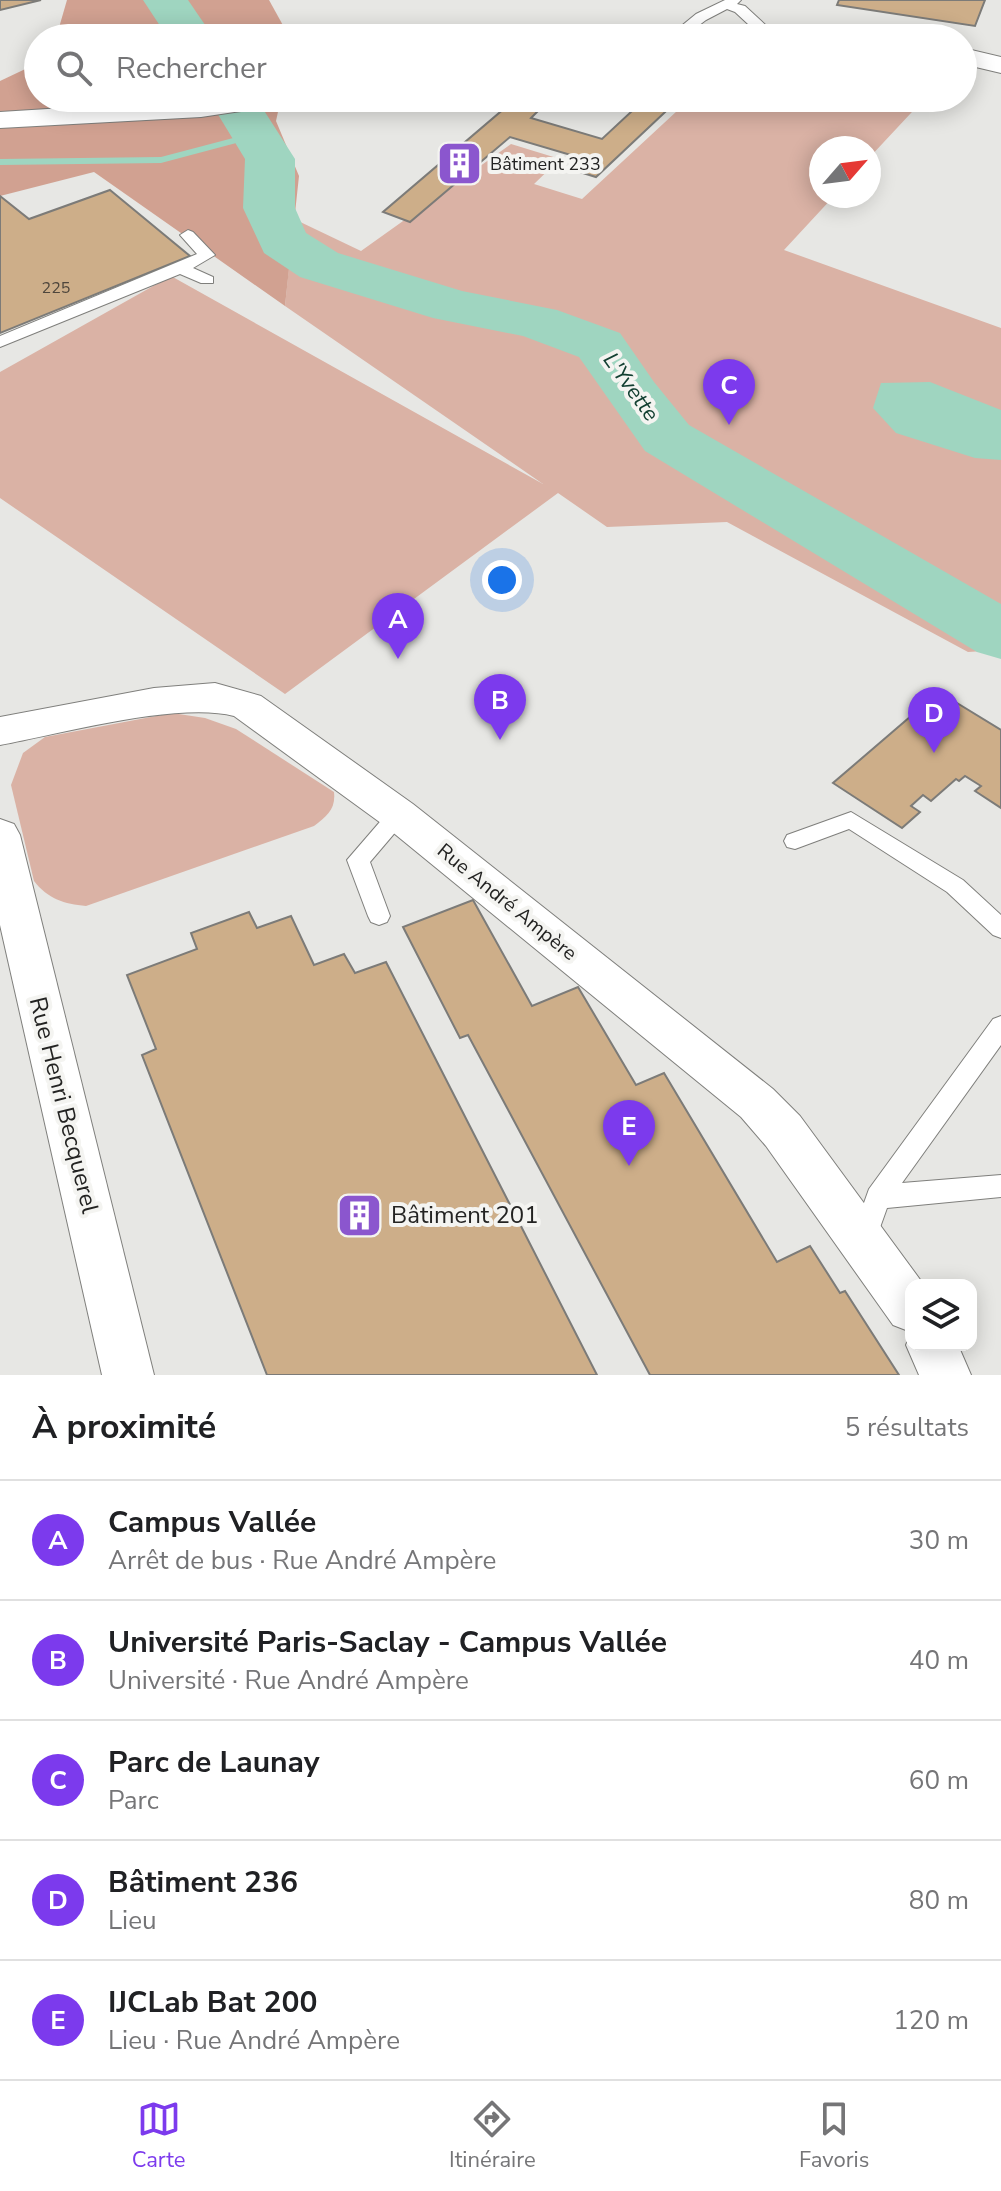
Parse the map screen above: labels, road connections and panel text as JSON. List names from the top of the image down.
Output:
{
  "streets": {
    "street": ["Rue André Ampère", "Rue Henri Becquerel"]
  },
  "water": ["L'Yvette"],
  "places": {
    "building": ["Bâtiment 233", "Bâtiment 201"]
  },
  "house_numbers": ["225"],
  "north": "top right",
  "page": {
    "search": "Rechercher",
    "pins": [
      "C",
      "A",
      "B",
      "D",
      "E"
    ],
    "heading": ["À proximité", "5 résultats"],
    "list": [
      {
        "mark": "A",
        "name": "Campus Vallée",
        "note": "Arrêt de bus · Rue André Ampère",
        "value": "30 m"
      },
      {
        "mark": "B",
        "name": "Université Paris-Saclay - Campus Vallée",
        "note": "Université · Rue André Ampère",
        "value": "40 m"
      },
      {
        "mark": "C",
        "name": "Parc de Launay",
        "note": "Parc",
        "value": "60 m"
      },
      {
        "mark": "D",
        "name": "Bâtiment 236",
        "note": "Lieu",
        "value": "80 m"
      },
      {
        "mark": "E",
        "name": "IJCLab Bat 200",
        "note": "Lieu · Rue André Ampère",
        "value": "120 m"
      }
    ],
    "nav": ["Carte", "Itinéraire", "Favoris"]
  }
}
